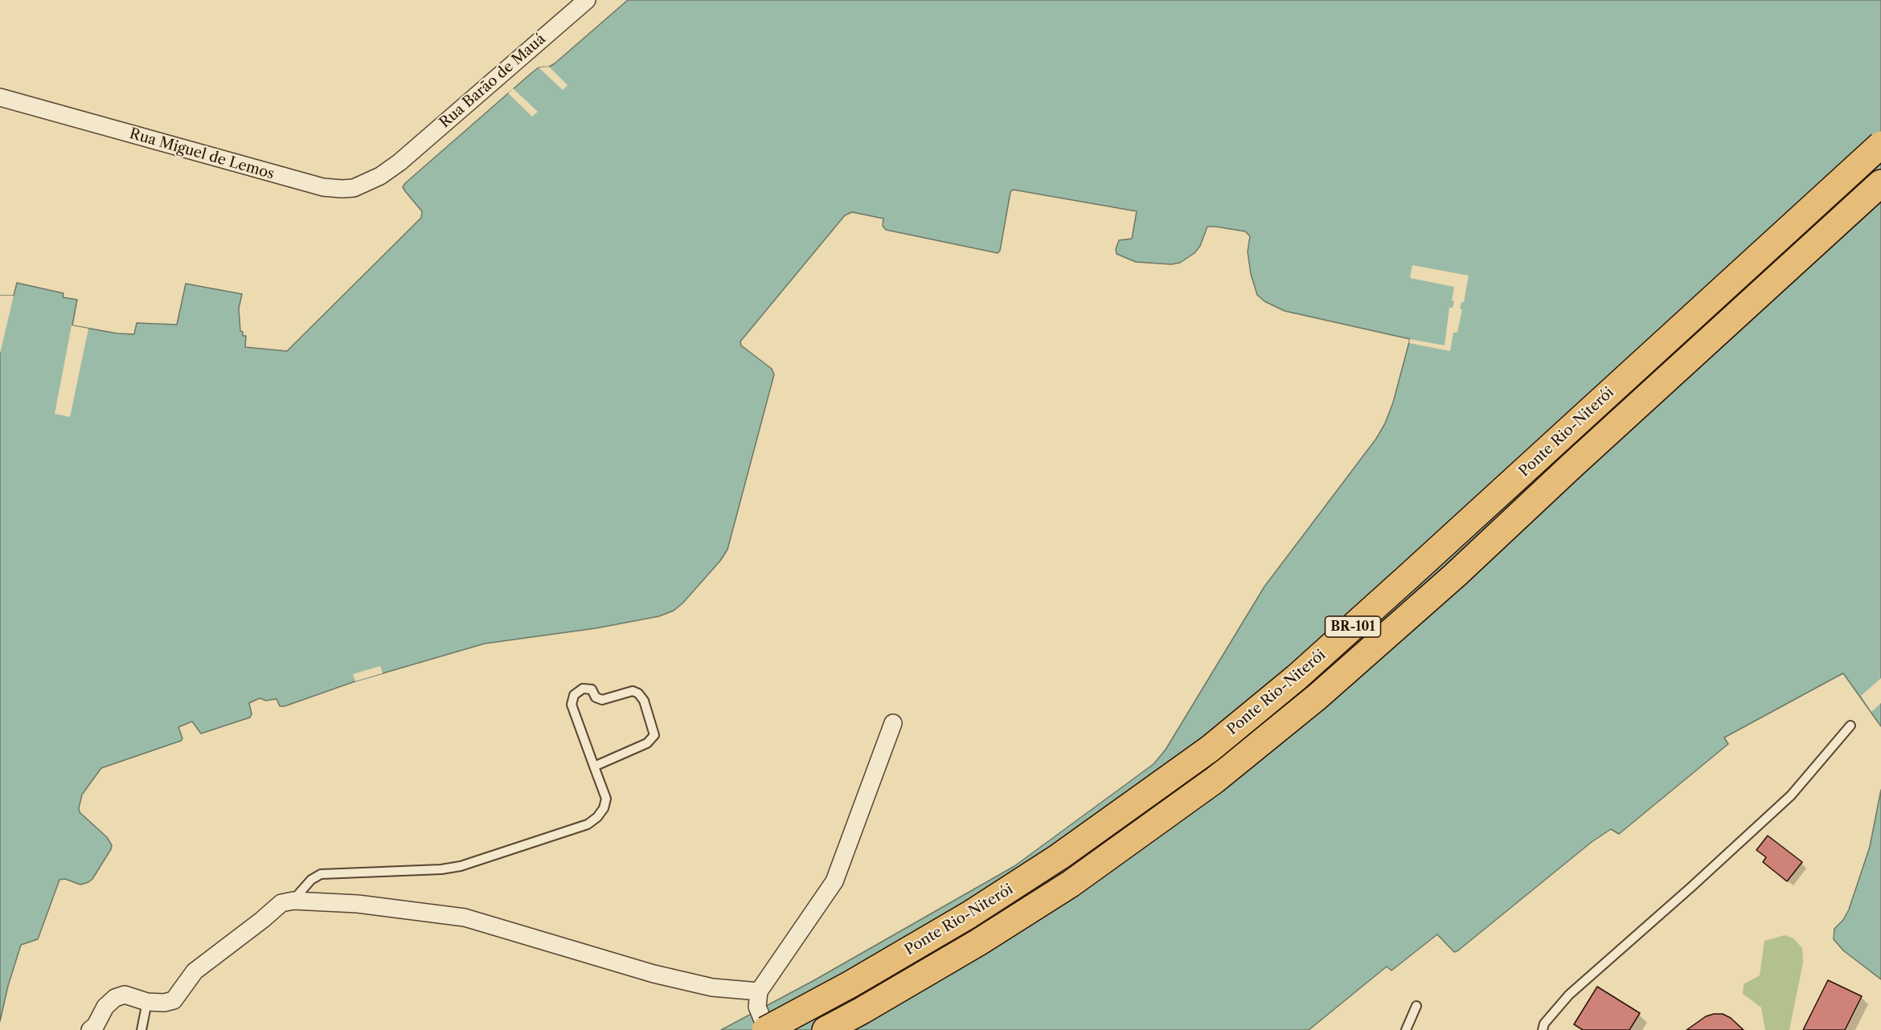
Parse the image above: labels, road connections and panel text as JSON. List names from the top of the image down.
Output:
{
  "streets": {
    "highway": ["Ponte Rio-Niterói", "BR-101"],
    "street": ["Rua Barão de Mauá", "Rua Miguel de Lemos"]
  },
  "crossings": [
    ["Rua Barão de Mauá", "Rua Miguel de Lemos"]
  ]
}
